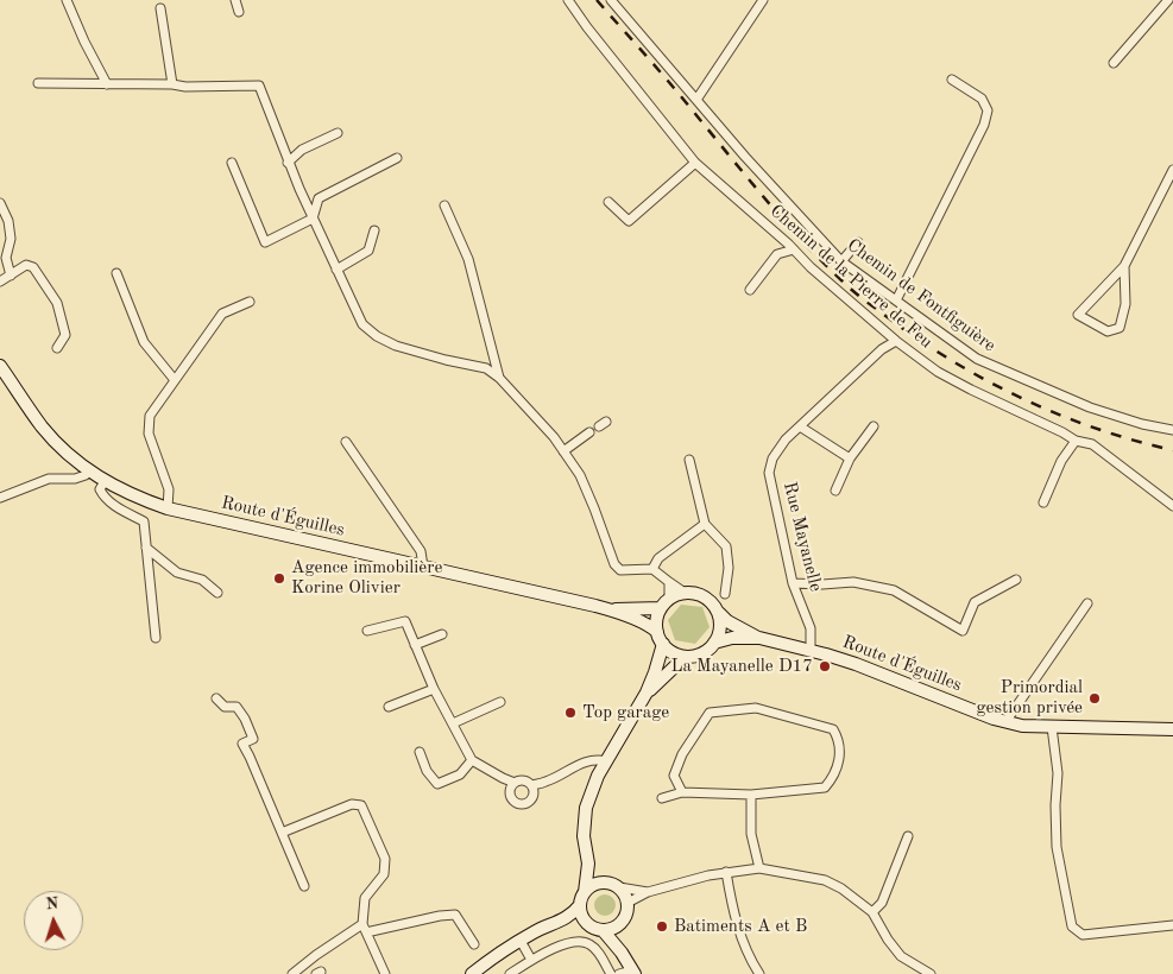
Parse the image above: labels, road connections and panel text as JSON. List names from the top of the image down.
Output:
{
  "streets": {
    "street": [
      "Chemin de la Pierre de Feu",
      "Chemin de Fontfiguière",
      "Route d'Éguilles",
      "Rue Mayanelle"
    ]
  },
  "crossings": [
    ["Chemin de la Pierre de Feu", "Rue Mayanelle"],
    ["Route d'Éguilles", "Rue Mayanelle"]
  ],
  "places": [
    "Agence immobilière Korine Olivier",
    "La Mayanelle D17",
    "Primordial gestion privée",
    "Top garage",
    "Batiments A et B"
  ],
  "north": "top"
}
